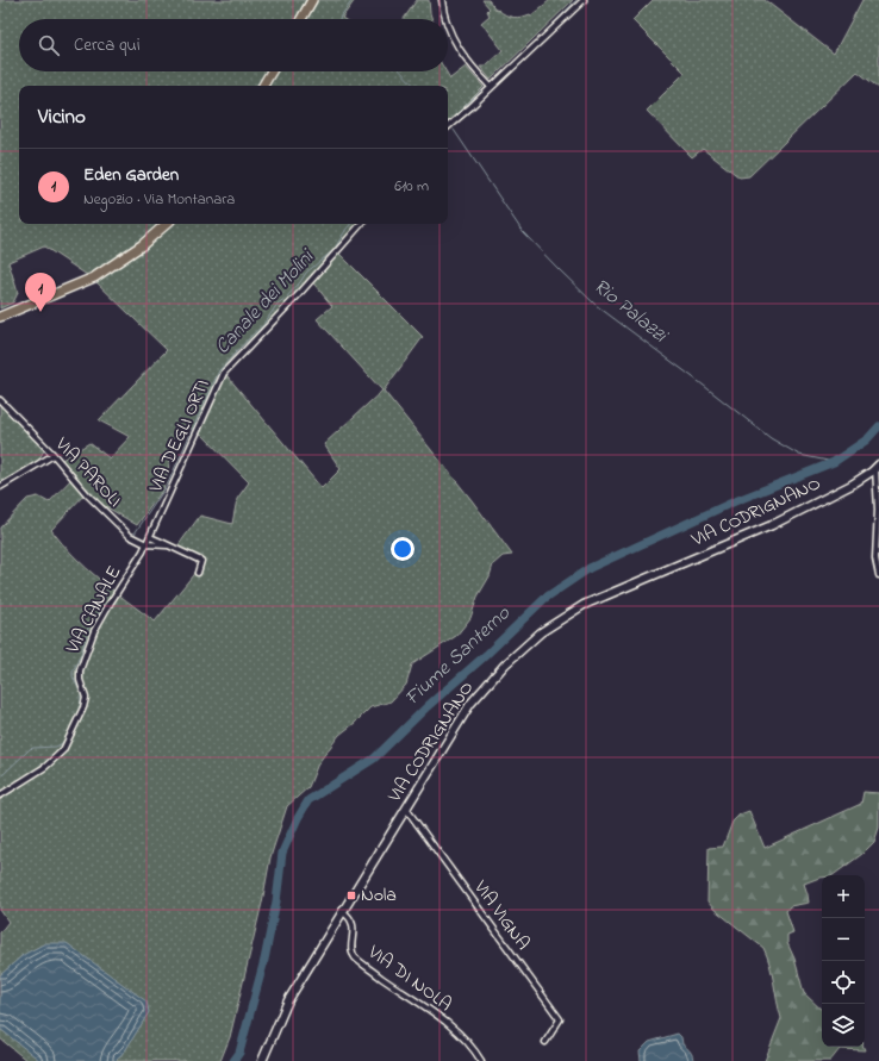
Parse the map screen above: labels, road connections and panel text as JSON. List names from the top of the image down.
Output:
{
  "streets": {
    "street": [
      "VIA DEGLI ORTI",
      "VIA PAROLI",
      "VIA CODRIGNANO",
      "VIA CANALE",
      "VIA VIGNA",
      "VIA DI NOLA"
    ]
  },
  "crossings": [
    ["VIA DEGLI ORTI", "VIA PAROLI"],
    ["VIA DEGLI ORTI", "VIA CANALE"],
    ["VIA PAROLI", "VIA CANALE"],
    ["VIA CODRIGNANO", "VIA VIGNA"],
    ["VIA CODRIGNANO", "VIA DI NOLA"]
  ],
  "water": ["Canale dei Molini", "Rio Palazzi", "Fiume Santerno"],
  "places": {
    "transit": ["Nola"]
  },
  "page": {
    "search": "Cerca qui",
    "heading": "Vicino",
    "list": [
      {
        "mark": "1",
        "name": "Eden Garden",
        "note": "Negozio · Via Montanara",
        "value": "610 m"
      }
    ],
    "pins": "1",
    "map_buttons": ["+", "−"]
  }
}
